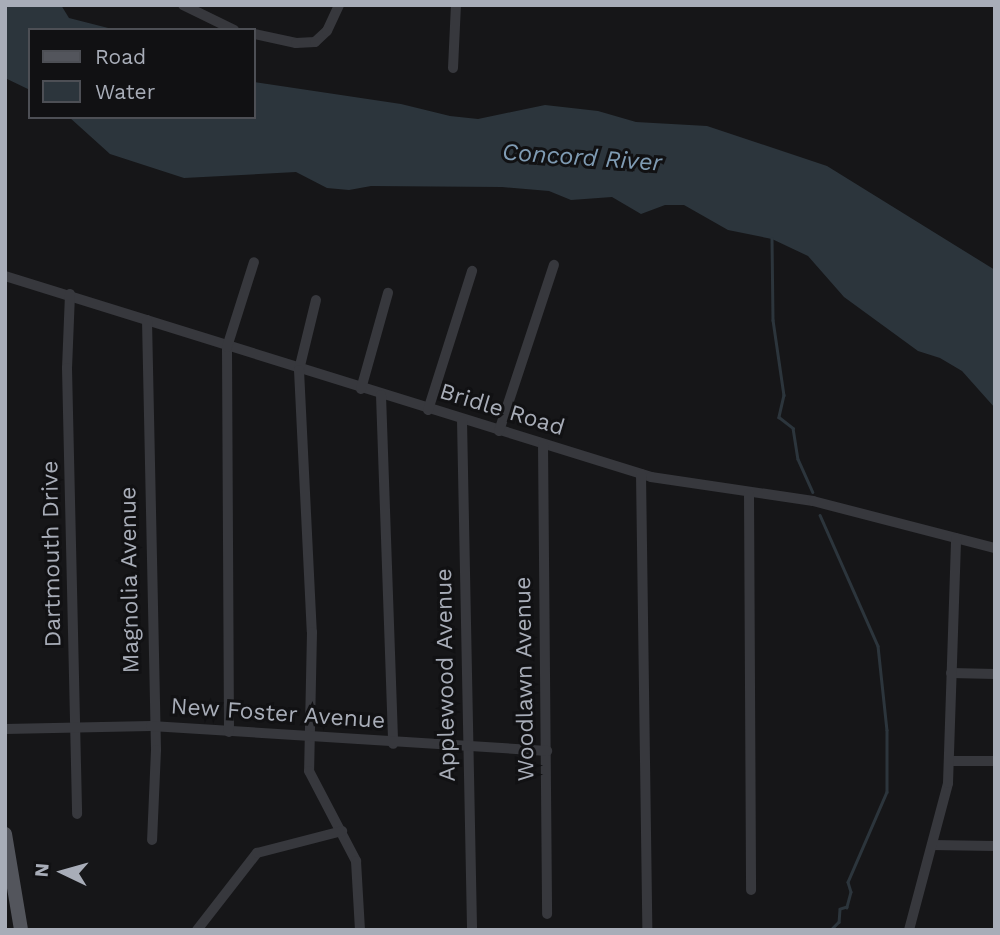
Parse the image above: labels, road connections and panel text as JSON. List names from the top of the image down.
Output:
{
  "streets": {
    "street": [
      "Bridle Road",
      "Dartmouth Drive",
      "Magnolia Avenue",
      "Applewood Avenue",
      "Woodlawn Avenue",
      "New Foster Avenue"
    ]
  },
  "crossings": [
    ["Bridle Road", "Dartmouth Drive"],
    ["Bridle Road", "Magnolia Avenue"],
    ["Bridle Road", "Applewood Avenue"],
    ["Bridle Road", "Woodlawn Avenue"],
    ["Dartmouth Drive", "New Foster Avenue"],
    ["Magnolia Avenue", "New Foster Avenue"],
    ["Applewood Avenue", "New Foster Avenue"],
    ["Woodlawn Avenue", "New Foster Avenue"]
  ],
  "water": ["Concord River"],
  "legend": ["Road", "Water"],
  "north": "left"
}
